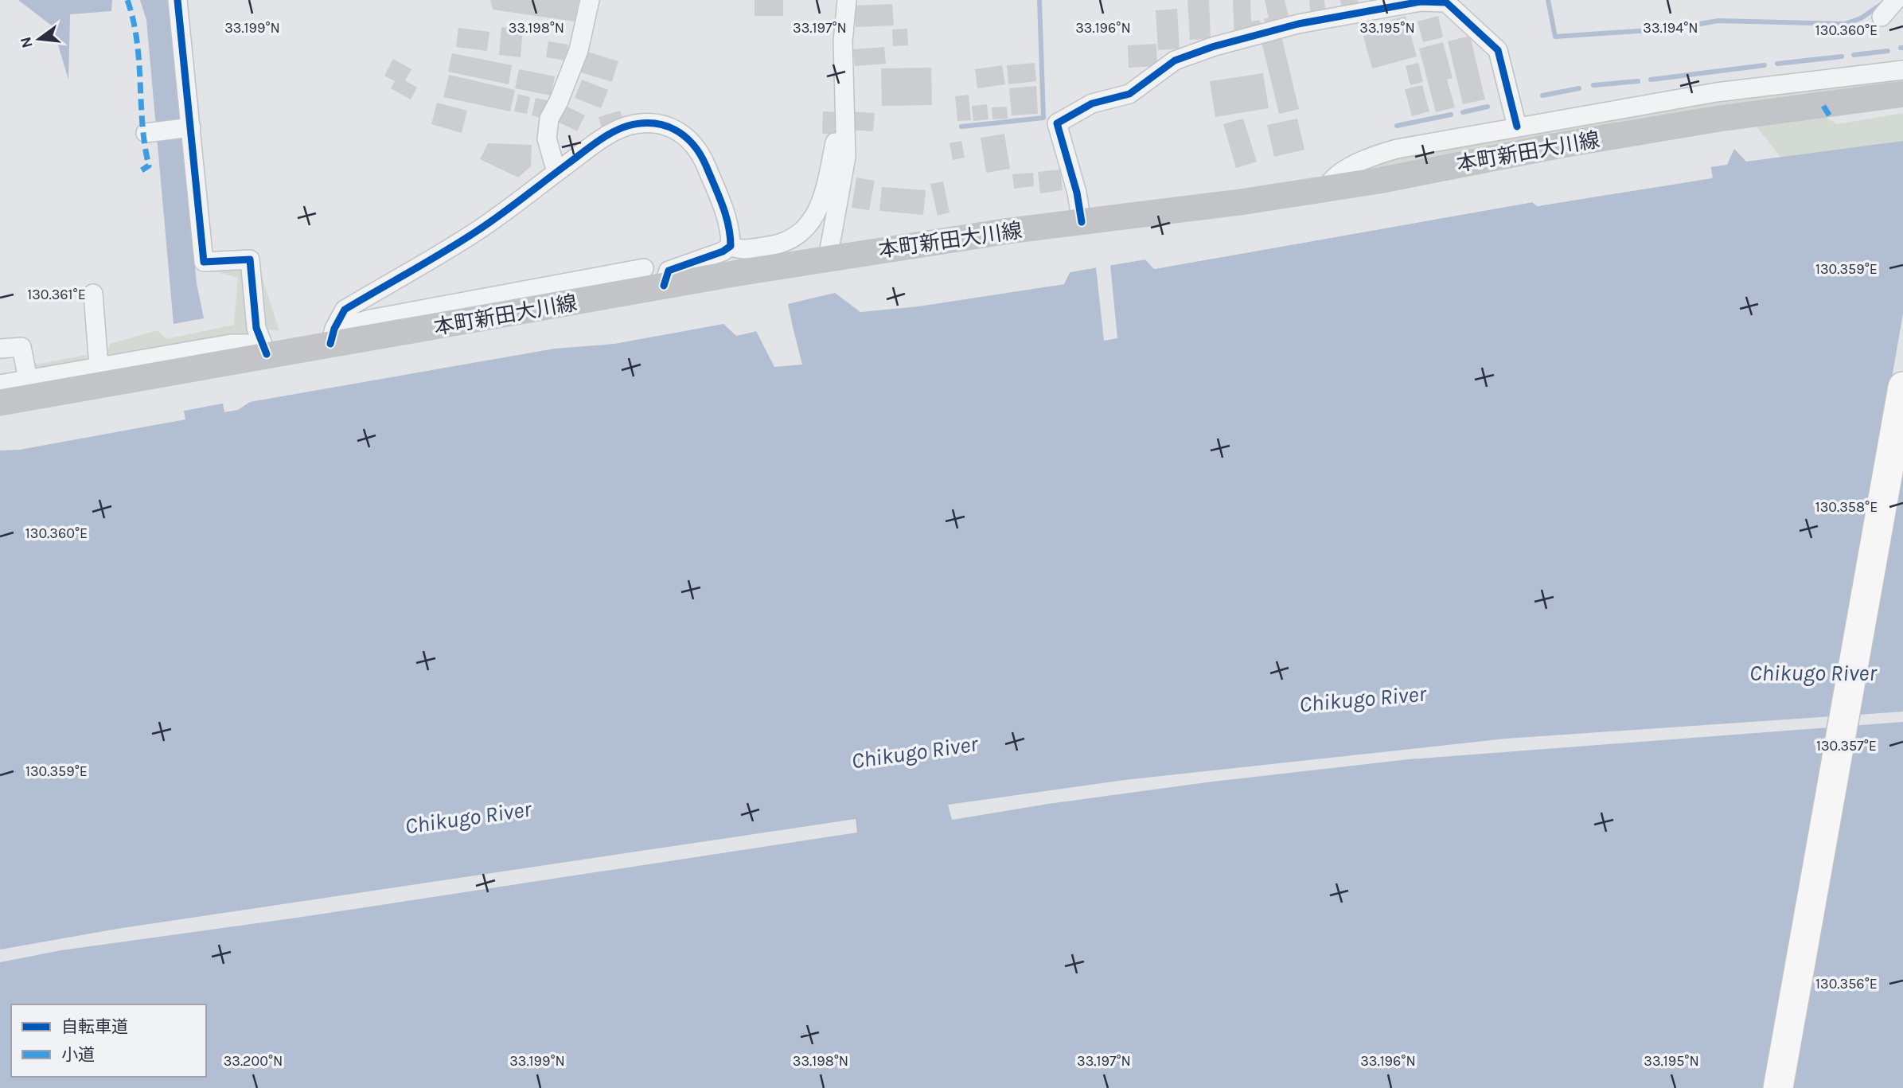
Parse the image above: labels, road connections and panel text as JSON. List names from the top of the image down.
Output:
{
  "streets": {
    "main road": ["本町新田大川線"]
  },
  "water": ["Chikugo River"],
  "legend": ["自転車道", "小道"],
  "north": "left",
  "coordinates": [
    "33.199°N",
    "33.198°N",
    "33.197°N",
    "33.196°N",
    "33.195°N",
    "33.194°N",
    "130.360°E",
    "130.359°E",
    "130.361°E",
    "130.358°E",
    "130.357°E",
    "130.356°E",
    "33.200°N"
  ]
}
